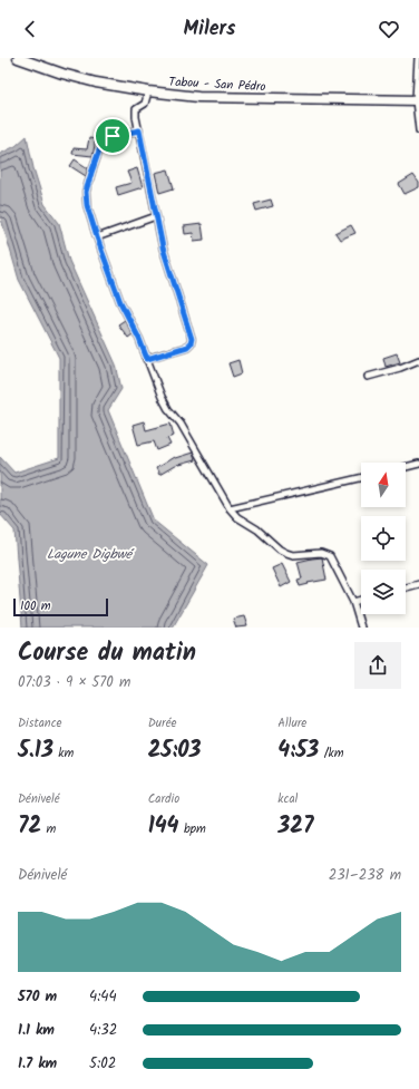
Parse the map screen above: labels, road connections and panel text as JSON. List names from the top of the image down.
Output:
{
  "streets": {
    "main road": ["Tabou - San Pédro"]
  },
  "water": ["Lagune Digbwé"],
  "scale_bar": "100 m",
  "north": "top",
  "page": {
    "header": "Milers",
    "scale": "100 m",
    "heading": ["Course du matin", "07:03 · 9 × 570 m"],
    "stats": [
      ["Distance", "5.13 km"],
      ["Durée", "25:03"],
      ["Allure", "4:53 /km"],
      ["Dénivelé", "72 m"],
      ["Cardio", "144 bpm"],
      ["kcal", "327"]
    ],
    "chart": ["Dénivelé", "231–238 m"],
    "list": [
      {
        "name": "570 m",
        "note": "4:44"
      },
      {
        "name": "1.1 km",
        "note": "4:32"
      },
      {
        "name": "1.7 km",
        "note": "5:02"
      }
    ]
  }
}
